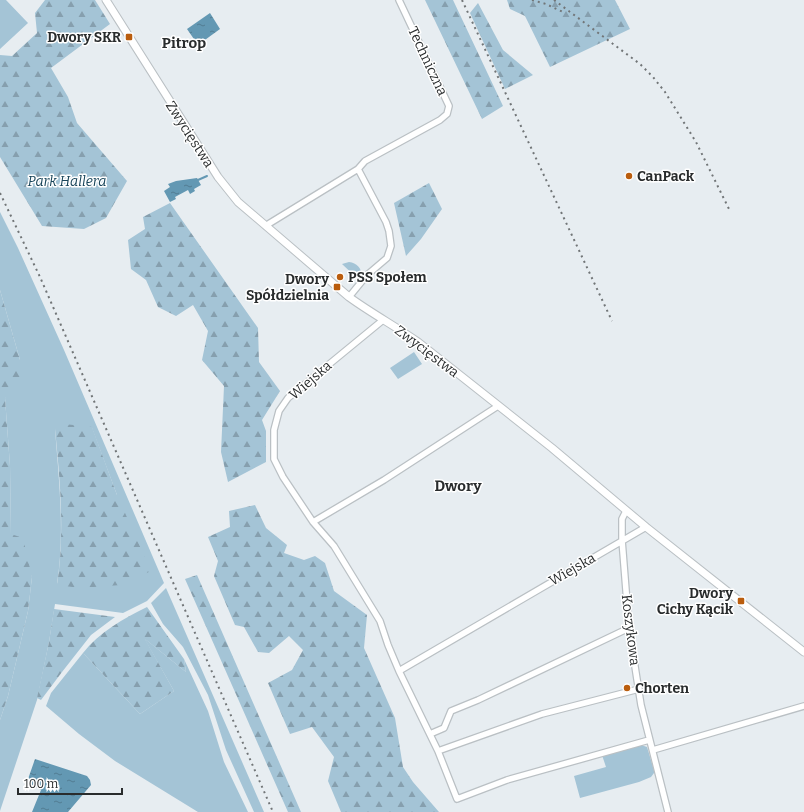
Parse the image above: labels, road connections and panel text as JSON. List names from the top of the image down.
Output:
{
  "streets": {
    "street": [
      "Techniczna",
      "Zwycięstwa",
      "Wiejska",
      "Koszykowa"
    ]
  },
  "crossings": [
    ["Techniczna", "Zwycięstwa"],
    ["Zwycięstwa", "Wiejska"],
    ["Zwycięstwa", "Koszykowa"],
    ["Wiejska", "Koszykowa"]
  ],
  "districts": ["Pitrop", "Dwory"],
  "parks": ["Park Hallera"],
  "places": {
    "transit": ["Dwory SKR", "Dwory Spółdzielnia", "Dwory Cichy Kącik"],
    "other": ["CanPack", "PSS Społem", "Chorten"]
  },
  "scale_bar": "100 m"
}
